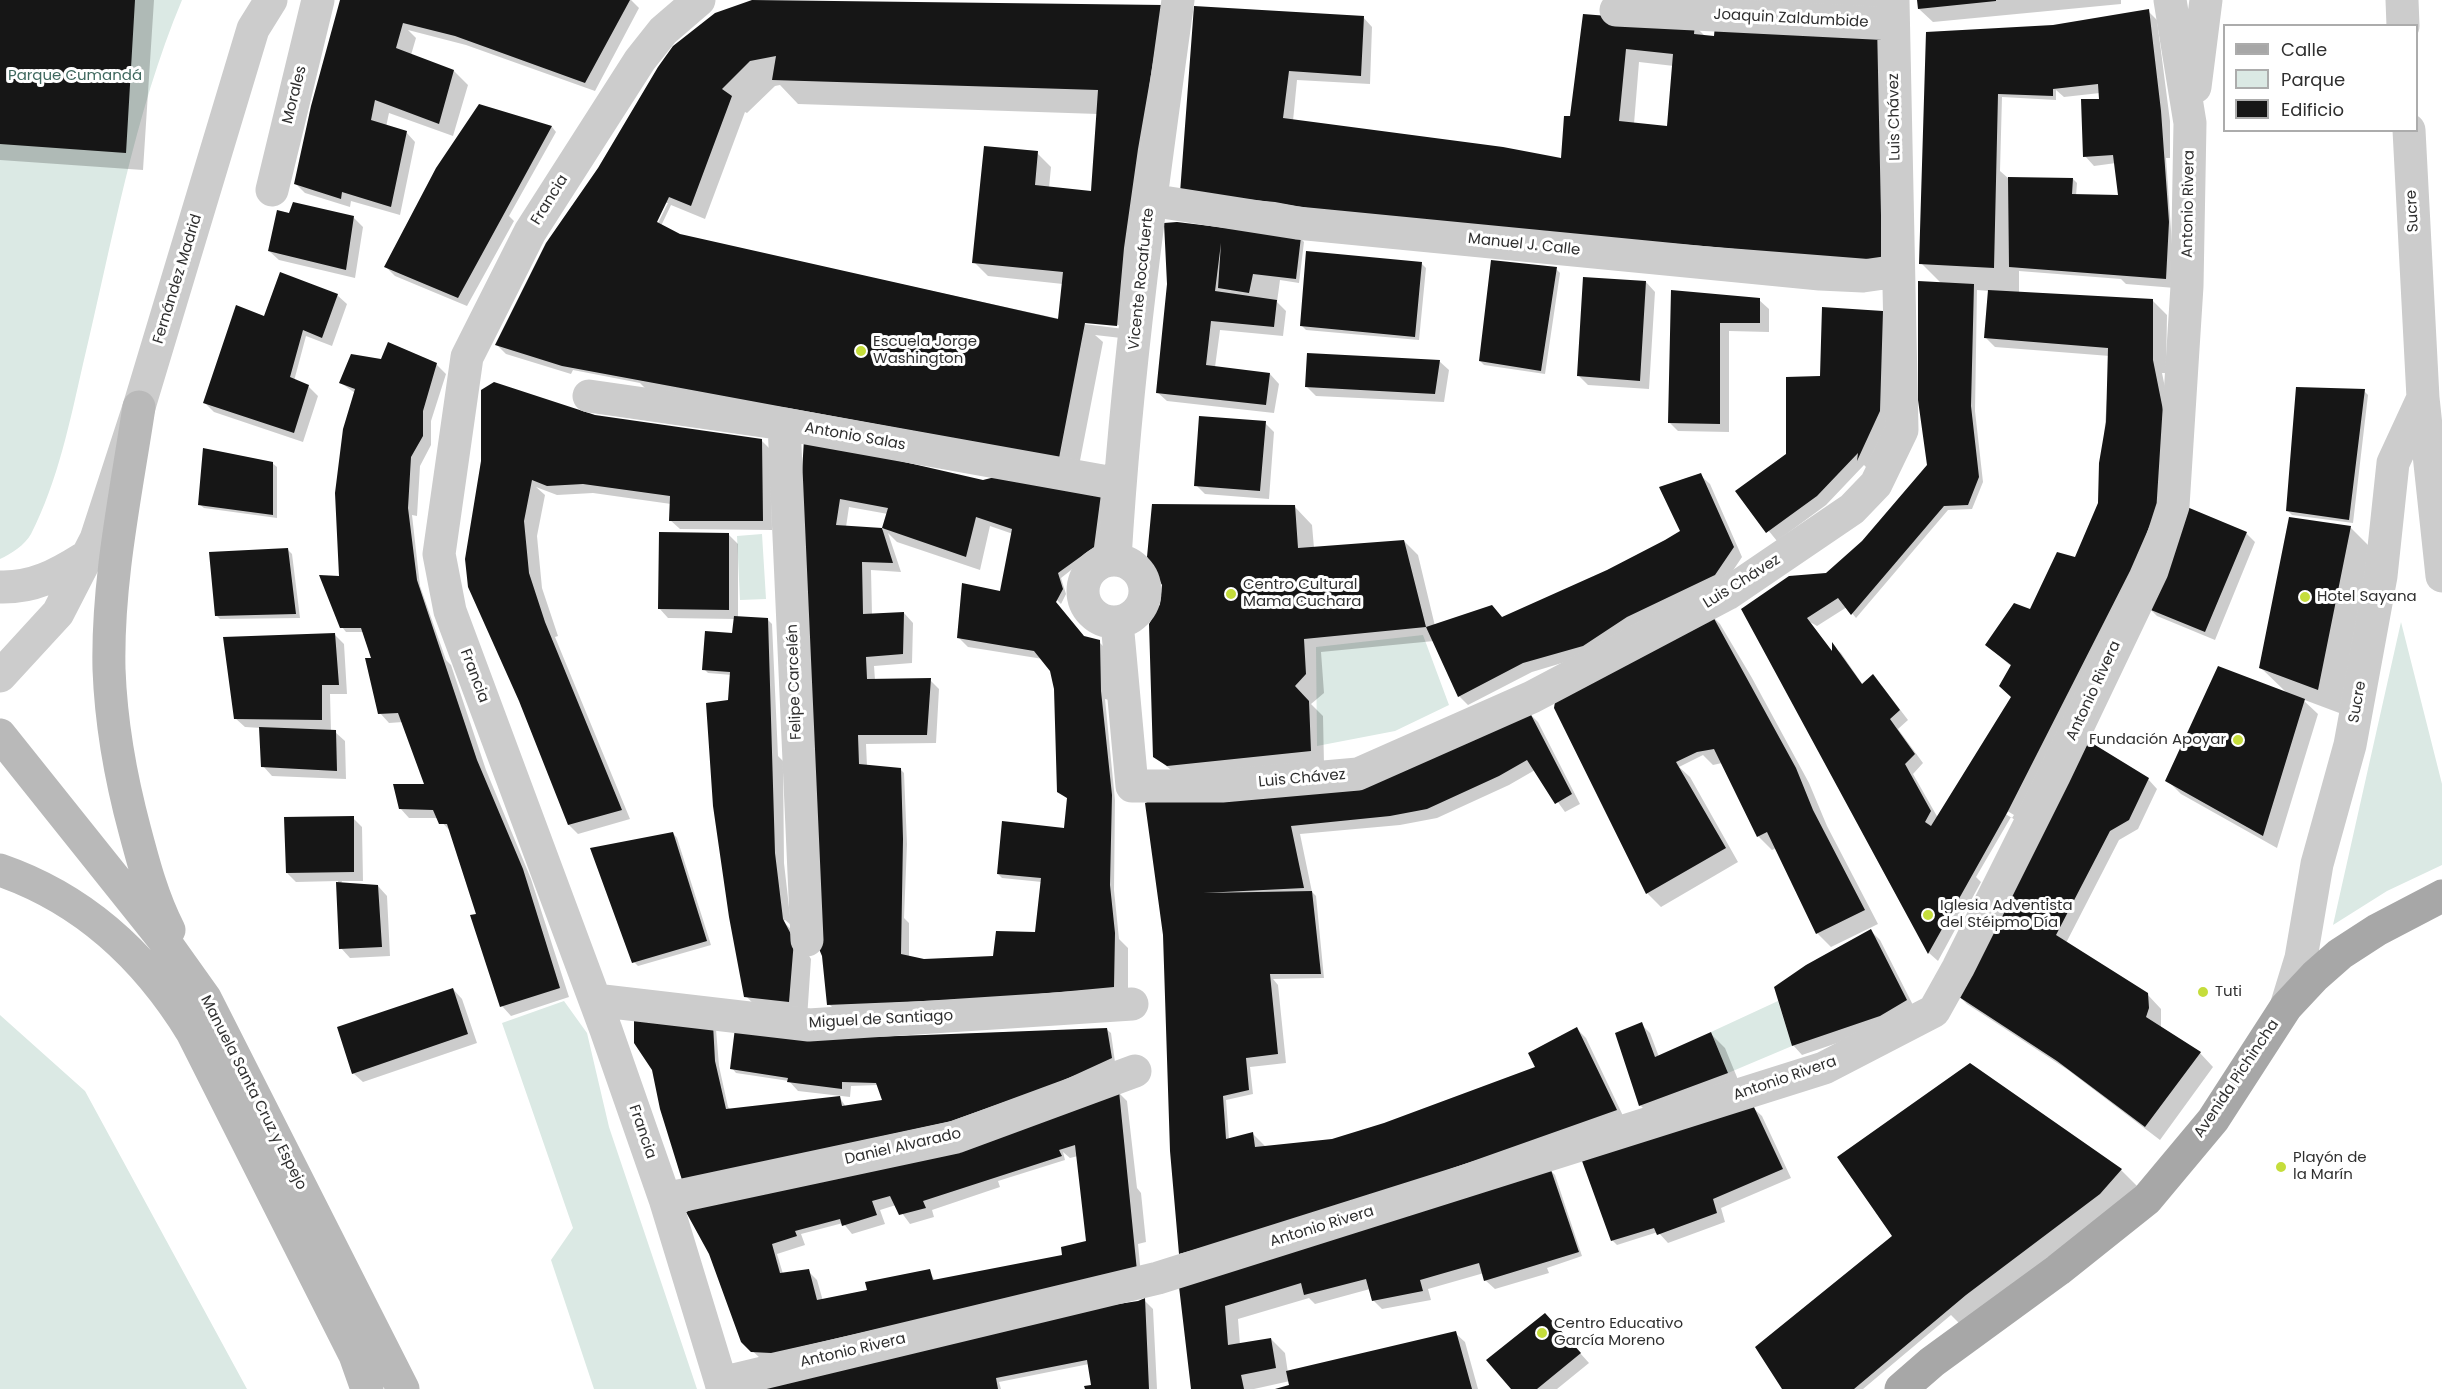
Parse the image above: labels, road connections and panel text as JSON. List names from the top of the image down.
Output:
{
  "streets": {
    "main road": ["Avenida Pichincha", "Manuela Santa Cruz y Espejo"],
    "street": [
      "Joaquin Zaldumbide",
      "Morales",
      "Luis Chávez",
      "Francia",
      "Antonio Rivera",
      "Sucre",
      "Manuel J. Calle",
      "Fernández Madrid",
      "Vicente Rocafuerte",
      "Antonio Salas",
      "Felipe Carcelén",
      "Miguel de Santiago",
      "Daniel Alvarado"
    ]
  },
  "crossings": [
    ["Joaquin Zaldumbide", "Luis Chávez"],
    ["Luis Chávez", "Manuel J. Calle"],
    ["Luis Chávez", "Vicente Rocafuerte"],
    ["Francia", "Antonio Rivera"],
    ["Francia", "Miguel de Santiago"],
    ["Francia", "Daniel Alvarado"],
    ["Sucre", "Avenida Pichincha"],
    ["Manuel J. Calle", "Vicente Rocafuerte"],
    ["Vicente Rocafuerte", "Antonio Salas"],
    ["Antonio Salas", "Felipe Carcelén"]
  ],
  "parks": ["Parque Cumandá"],
  "places": [
    "Escuela Jorge Washington",
    "Centro Cultural Mama Cuchara",
    "Hotel Sayana",
    "Fundación Apoyar",
    "Iglesia Adventista del Stéipmo Día",
    "Tuti",
    "Playón de la Marín",
    "Centro Educativo García Moreno"
  ],
  "legend": ["Calle", "Parque", "Edificio"]
}
